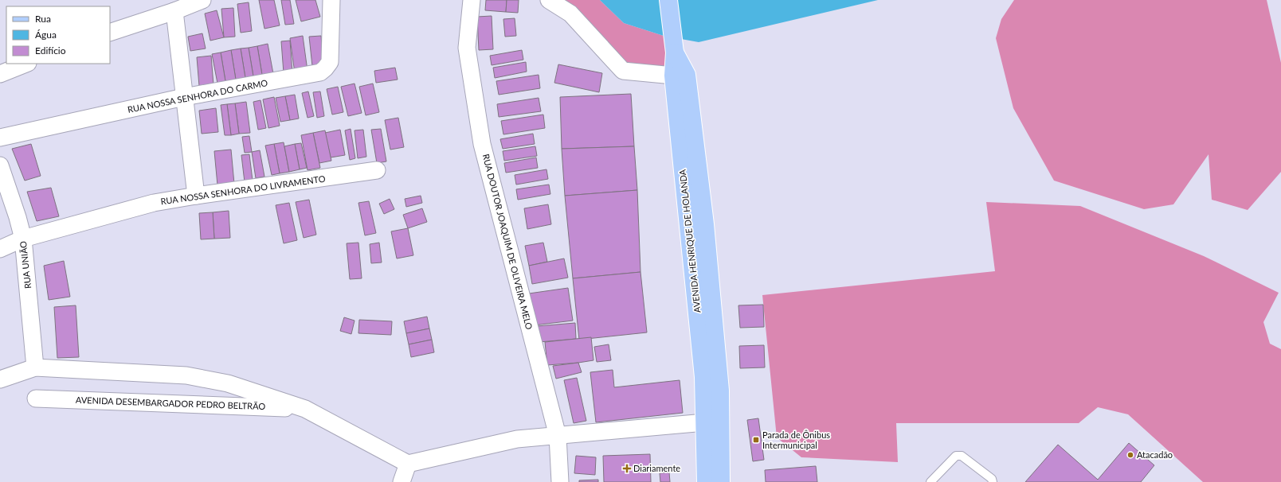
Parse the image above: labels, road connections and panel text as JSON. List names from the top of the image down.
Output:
{
  "streets": {
    "main road": ["AVENIDA HENRIQUE DE HOLANDA"],
    "street": [
      "RUA NOSSA SENHORA DO CARMO",
      "RUA NOSSA SENHORA DO LIVRAMENTO",
      "RUA DOUTOR JOAQUIM DE OLIVEIRA MELO",
      "RUA UNIÃO",
      "AVENIDA DESEMBARGADOR PEDRO BELTRÃO"
    ]
  },
  "crossings": [
    ["RUA NOSSA SENHORA DO LIVRAMENTO", "RUA UNIÃO"],
    ["RUA UNIÃO", "AVENIDA DESEMBARGADOR PEDRO BELTRÃO"]
  ],
  "places": {
    "transit": ["Parada de Ônibus Intermunicipal"],
    "other": ["Atacadão"],
    "health": ["Diariamente"]
  },
  "legend": ["Rua", "Água", "Edifício"]
}
